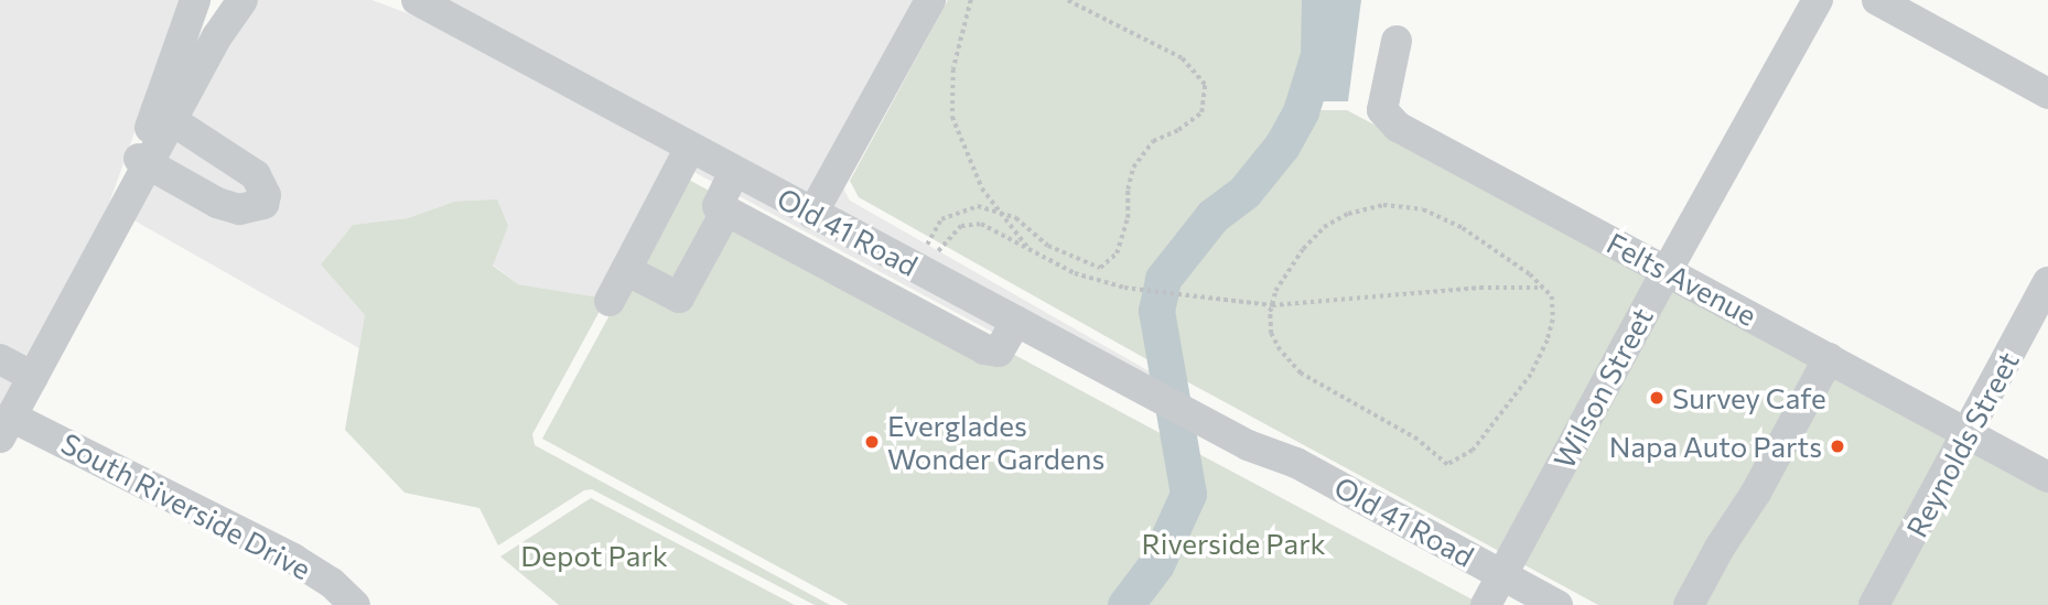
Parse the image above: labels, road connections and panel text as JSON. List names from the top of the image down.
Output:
{
  "streets": {
    "street": [
      "Old 41 Road",
      "Felts Avenue",
      "Wilson Street",
      "Reynolds Street",
      "South Riverside Drive"
    ]
  },
  "crossings": [
    ["Old 41 Road", "Wilson Street"],
    ["Felts Avenue", "Wilson Street"],
    ["Felts Avenue", "Reynolds Street"]
  ],
  "parks": ["Riverside Park", "Depot Park"],
  "places": ["Survey Cafe", "Everglades Wonder Gardens", "Napa Auto Parts"]
}
